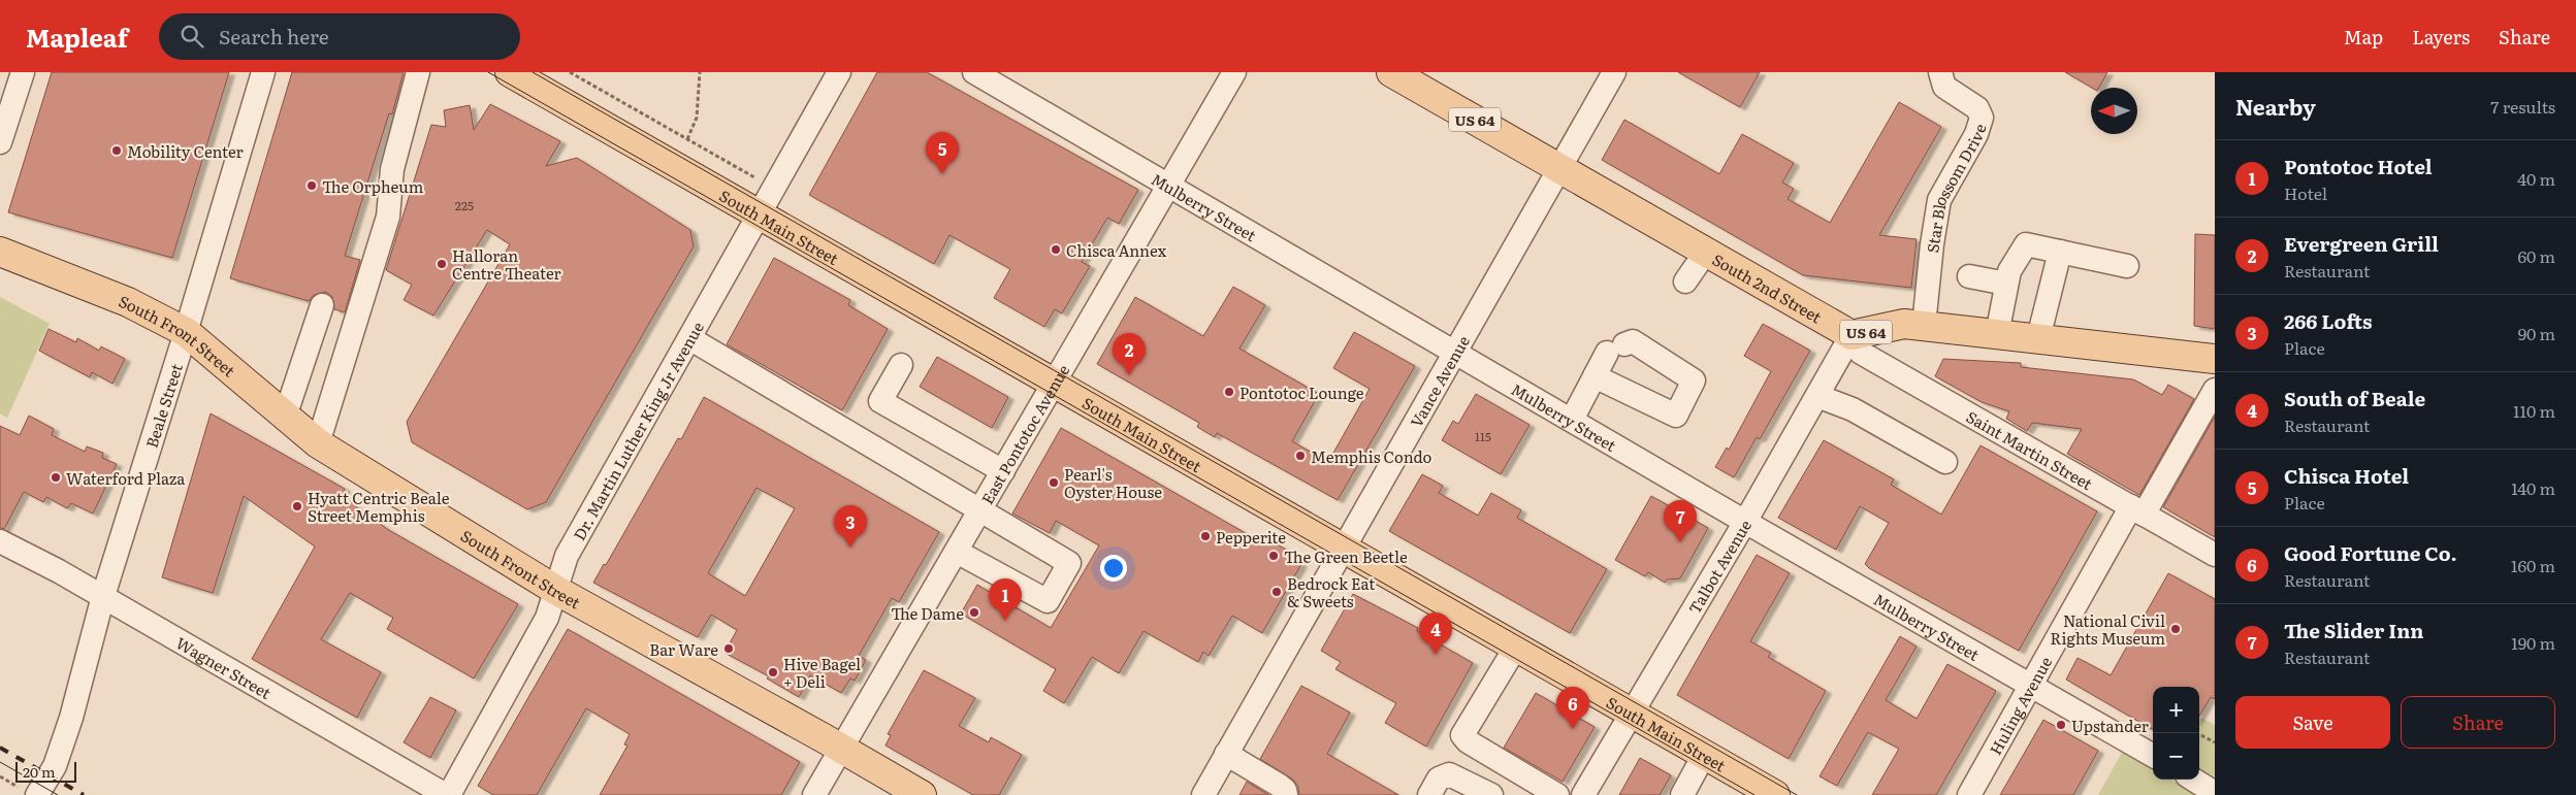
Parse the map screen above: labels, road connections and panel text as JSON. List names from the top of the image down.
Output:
{
  "streets": {
    "main road": [
      "US 64",
      "South Main Street",
      "South 2nd Street",
      "South Front Street"
    ],
    "street": [
      "Star Blossom Drive",
      "Mulberry Street",
      "Vance Avenue",
      "Beale Street",
      "Dr. Martin Luther King Jr Avenue",
      "East Pontotoc Avenue",
      "Saint Martin Street",
      "Talbot Avenue",
      "Wagner Street",
      "Huling Avenue"
    ]
  },
  "crossings": [
    ["US 64", "Star Blossom Drive"],
    ["US 64", "South 2nd Street"],
    ["US 64", "Saint Martin Street"],
    ["US 64", "Talbot Avenue"],
    ["Mulberry Street", "Vance Avenue"],
    ["Mulberry Street", "East Pontotoc Avenue"],
    ["Mulberry Street", "Talbot Avenue"],
    ["Mulberry Street", "Huling Avenue"],
    ["South Main Street", "Vance Avenue"],
    ["South Main Street", "Dr. Martin Luther King Jr Avenue"],
    ["South Main Street", "East Pontotoc Avenue"],
    ["South Main Street", "Talbot Avenue"],
    ["South 2nd Street", "Vance Avenue"],
    ["South 2nd Street", "Saint Martin Street"],
    ["South 2nd Street", "Talbot Avenue"],
    ["South Front Street", "Beale Street"],
    ["South Front Street", "Dr. Martin Luther King Jr Avenue"],
    ["South Front Street", "East Pontotoc Avenue"],
    ["Beale Street", "Wagner Street"],
    ["Dr. Martin Luther King Jr Avenue", "Wagner Street"],
    ["Saint Martin Street", "Talbot Avenue"],
    ["Saint Martin Street", "Huling Avenue"]
  ],
  "places": [
    "Mobility Center",
    "The Orpheum",
    "Chisca Annex",
    "Halloran Centre Theater",
    "Pontotoc Lounge",
    "Memphis Condo",
    "Waterford Plaza",
    "Pearl's Oyster House",
    "Hyatt Centric Beale Street Memphis",
    "Pepperite",
    "The Green Beetle",
    "Bedrock Eat & Sweets",
    "The Dame",
    "National Civil Rights Museum",
    "Bar Ware",
    "Hive Bagel + Deli",
    "Upstander"
  ],
  "house_numbers": ["225", "115"],
  "scale_bar": "20 m",
  "north": "left",
  "page": {
    "header": "Mapleaf",
    "search": "Search here",
    "nav": ["Map", "Layers", "Share"],
    "heading": ["Nearby", "7 results"],
    "pins": [
      "5",
      "2",
      "7",
      "3",
      "1",
      "4",
      "6"
    ],
    "list": [
      {
        "mark": "1",
        "name": "Pontotoc Hotel",
        "note": "Hotel",
        "value": "40 m"
      },
      {
        "mark": "2",
        "name": "Evergreen Grill",
        "note": "Restaurant",
        "value": "60 m"
      },
      {
        "mark": "3",
        "name": "266 Lofts",
        "note": "Place",
        "value": "90 m"
      },
      {
        "mark": "4",
        "name": "South of Beale",
        "note": "Restaurant",
        "value": "110 m"
      },
      {
        "mark": "5",
        "name": "Chisca Hotel",
        "note": "Place",
        "value": "140 m"
      },
      {
        "mark": "6",
        "name": "Good Fortune Co.",
        "note": "Restaurant",
        "value": "160 m"
      },
      {
        "mark": "7",
        "name": "The Slider Inn",
        "note": "Restaurant",
        "value": "190 m"
      }
    ],
    "buttons": ["Save", "Share"],
    "map_buttons": ["+", "−"],
    "scale": "20 m"
  }
}
